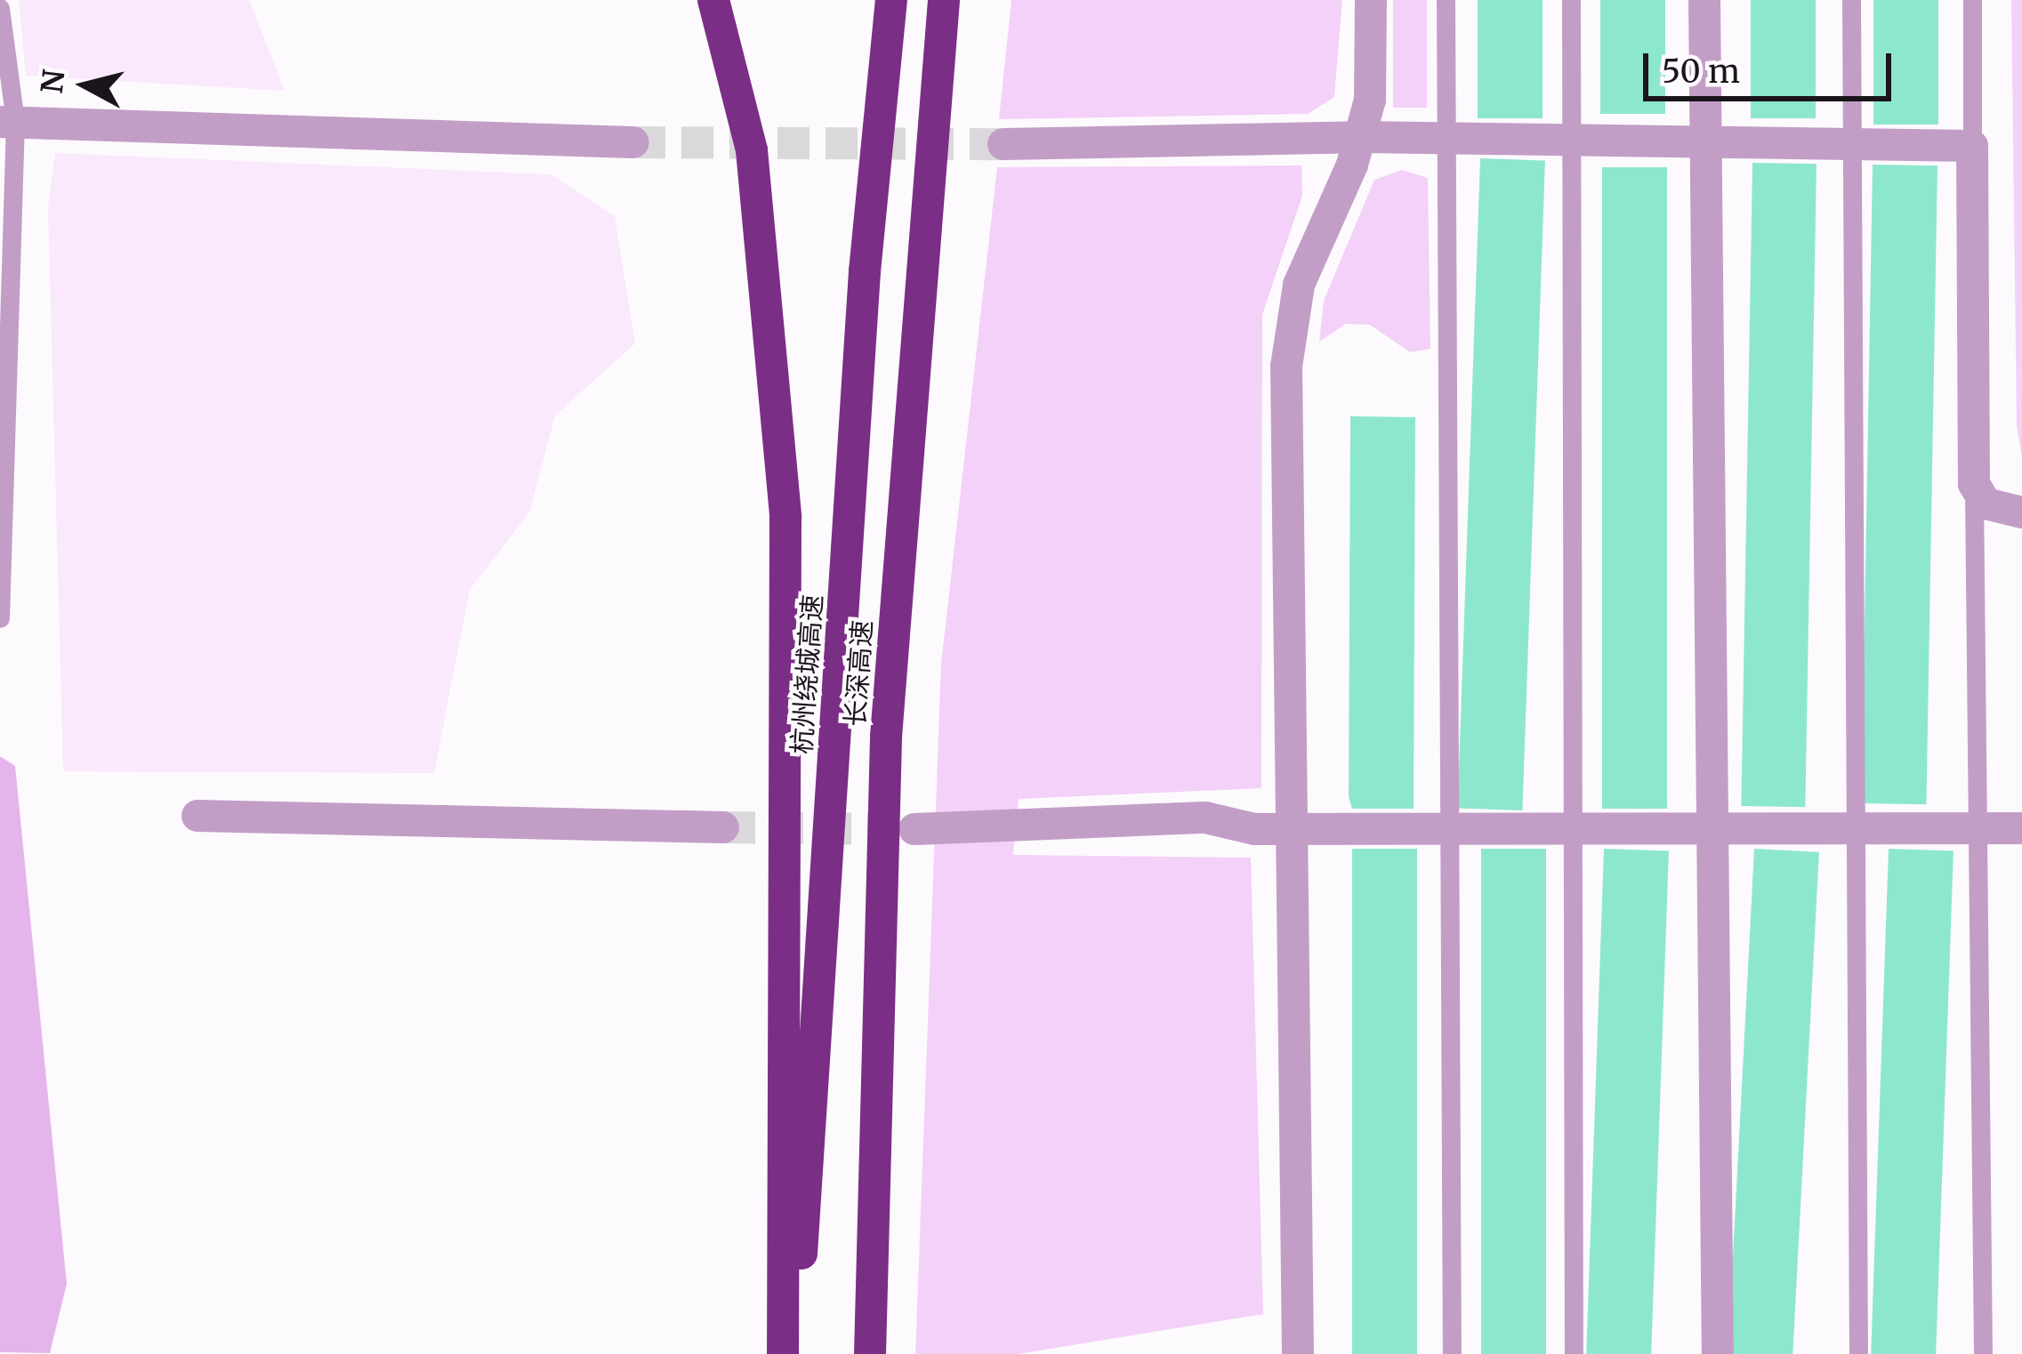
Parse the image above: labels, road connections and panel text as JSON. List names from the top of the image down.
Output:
{
  "streets": {
    "highway": ["长深高速", "杭州绕城高速"]
  },
  "scale_bar": "50 m",
  "north": "left"
}
